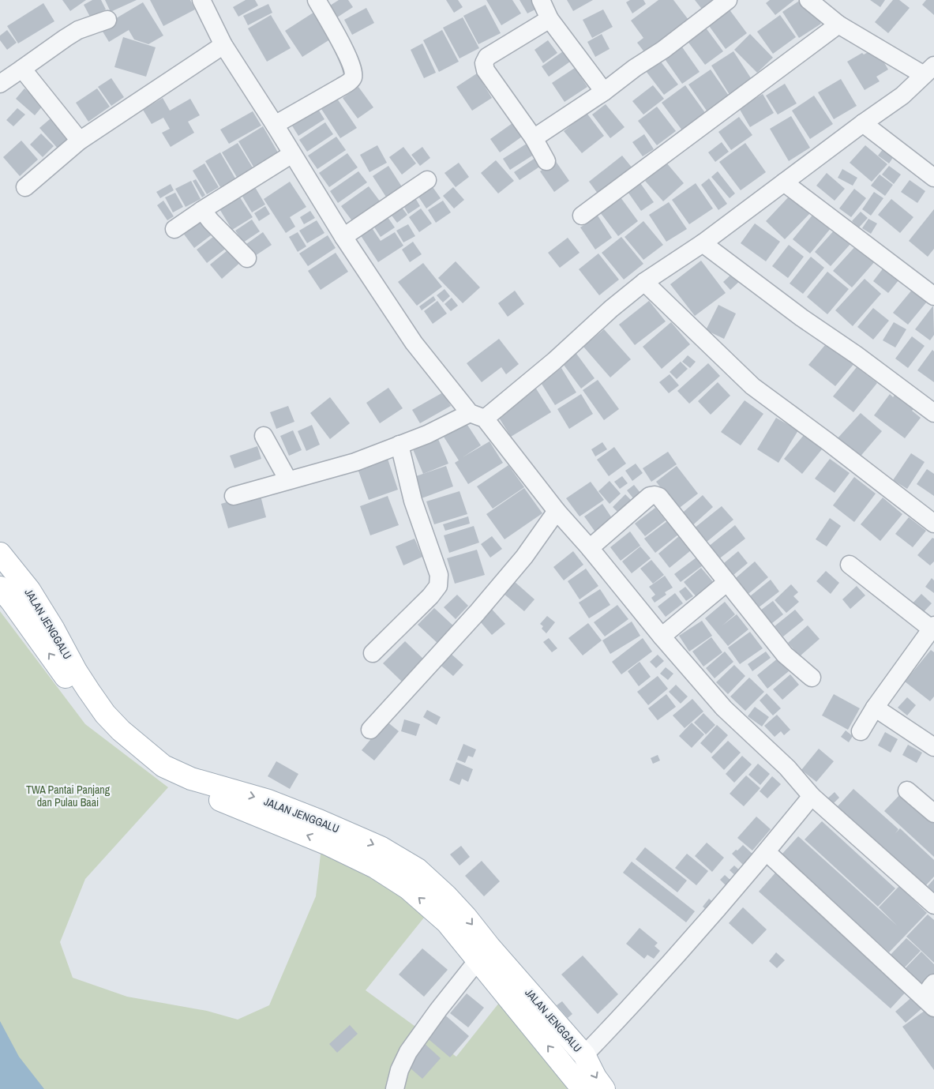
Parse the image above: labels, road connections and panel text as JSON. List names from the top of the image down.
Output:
{
  "streets": {
    "main road": ["JALAN JENGGALU"]
  },
  "parks": ["TWA Pantai Panjang dan Pulau Baai"]
}
